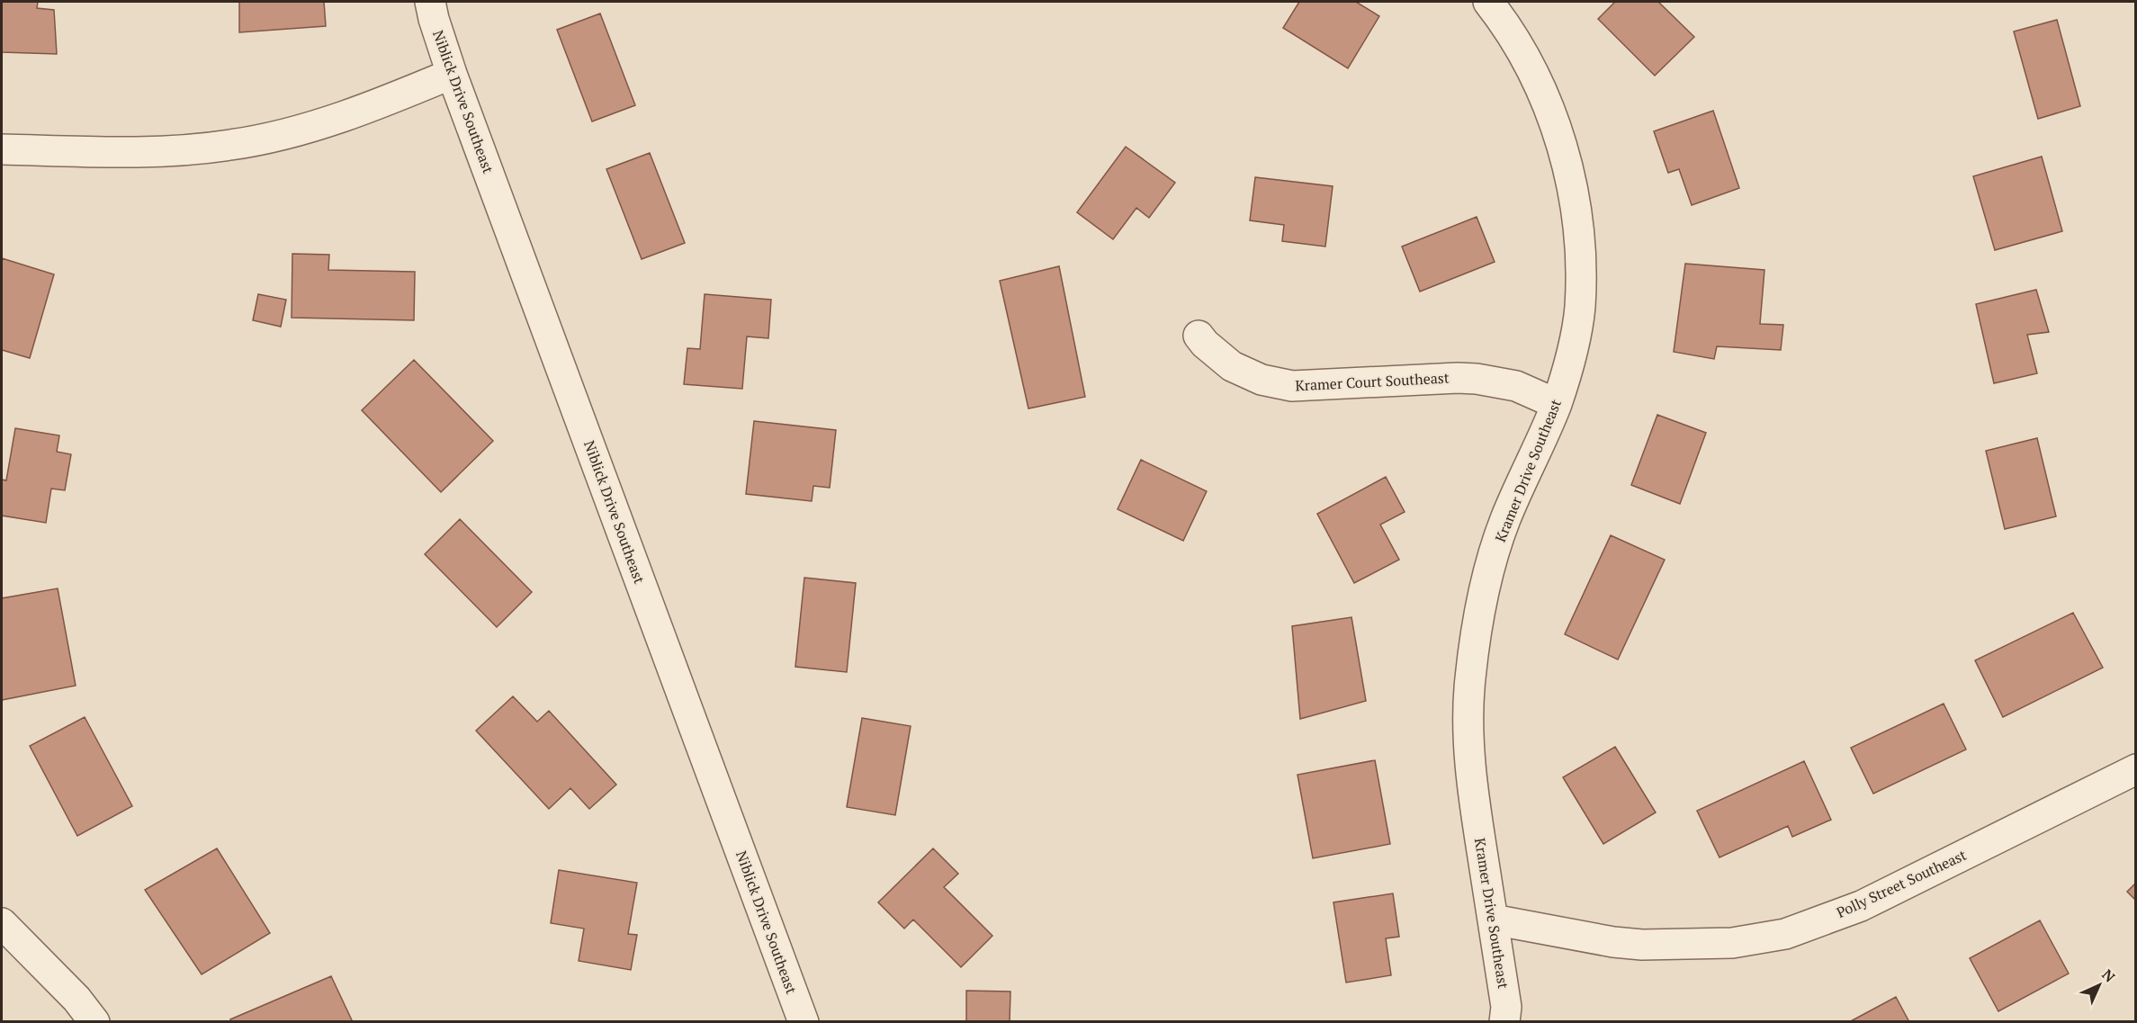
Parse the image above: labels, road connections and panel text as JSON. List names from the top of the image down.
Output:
{
  "streets": {
    "street": [
      "Niblick Drive Southeast",
      "Kramer Court Southeast",
      "Kramer Drive Southeast",
      "Polly Street Southeast"
    ]
  },
  "crossings": [
    ["Kramer Court Southeast", "Kramer Drive Southeast"],
    ["Kramer Drive Southeast", "Polly Street Southeast"]
  ],
  "north": "top right"
}
